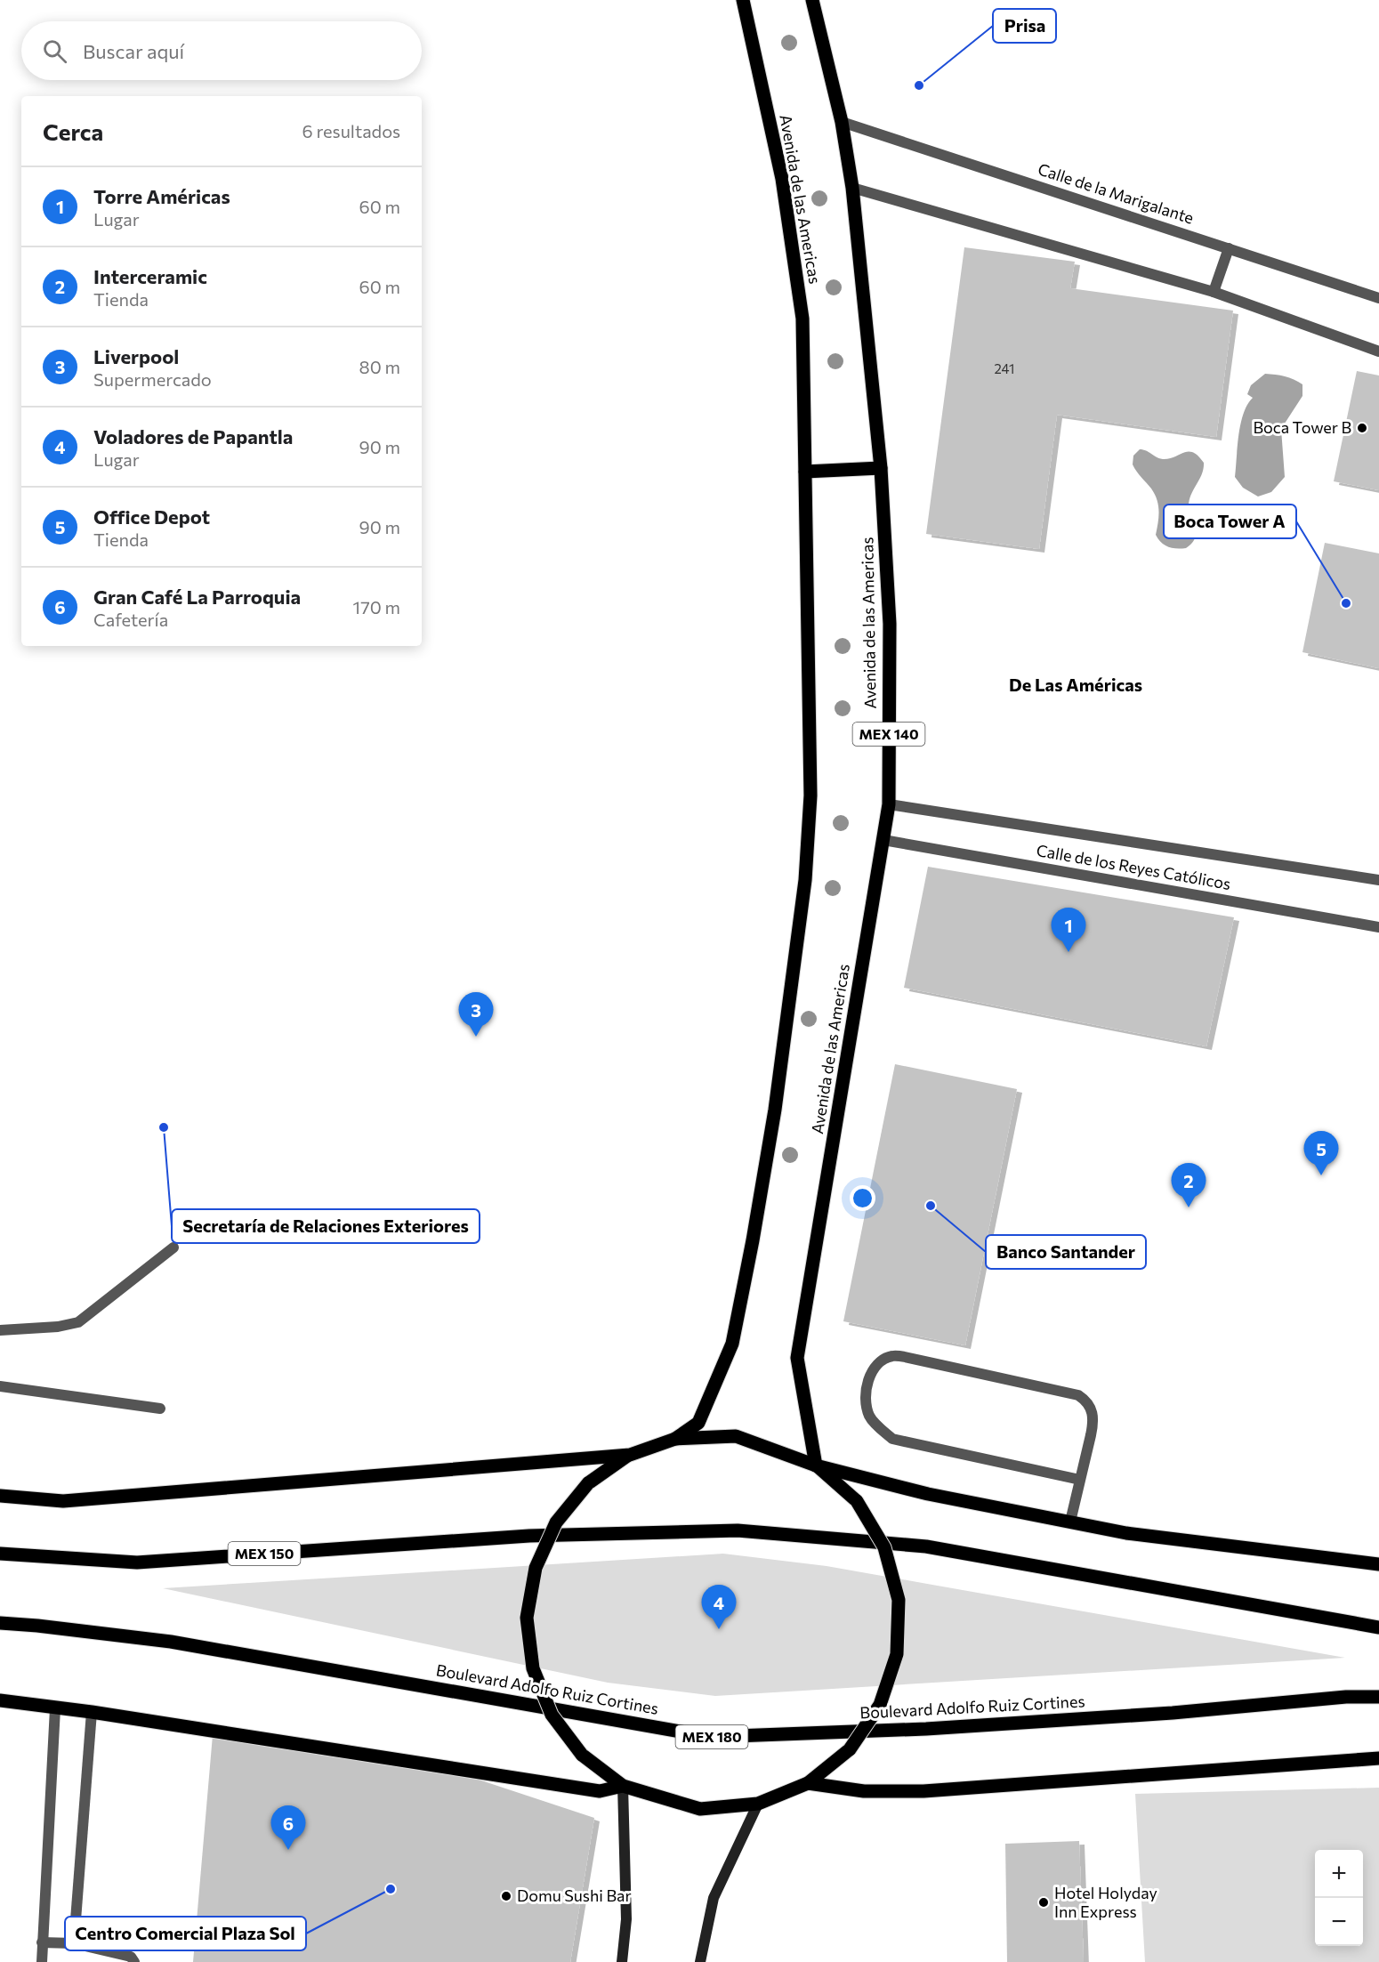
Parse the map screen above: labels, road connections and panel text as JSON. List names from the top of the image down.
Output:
{
  "streets": {
    "main road": [
      "Avenida de las Americas",
      "MEX 140",
      "MEX 150",
      "Boulevard Adolfo Ruiz Cortines",
      "MEX 180"
    ],
    "street": ["Calle de la Marigalante", "Calle de los Reyes Católicos"]
  },
  "crossings": [
    ["Calle de la Marigalante", "Avenida de las Americas"],
    ["Avenida de las Americas", "Calle de los Reyes Católicos"]
  ],
  "districts": ["De Las Américas"],
  "places": [
    "Prisa",
    "Boca Tower B",
    "Boca Tower A",
    "Secretaría de Relaciones Exteriores",
    "Banco Santander",
    "Centro Comercial Plaza Sol",
    "Domu Sushi Bar",
    "Hotel Holyday Inn Express"
  ],
  "house_numbers": ["241"],
  "page": {
    "search": "Buscar aquí",
    "heading": ["Cerca", "6 resultados"],
    "list": [
      {
        "mark": "1",
        "name": "Torre Américas",
        "note": "Lugar",
        "value": "60 m"
      },
      {
        "mark": "2",
        "name": "Interceramic",
        "note": "Tienda",
        "value": "60 m"
      },
      {
        "mark": "3",
        "name": "Liverpool",
        "note": "Supermercado",
        "value": "80 m"
      },
      {
        "mark": "4",
        "name": "Voladores de Papantla",
        "note": "Lugar",
        "value": "90 m"
      },
      {
        "mark": "5",
        "name": "Office Depot",
        "note": "Tienda",
        "value": "90 m"
      },
      {
        "mark": "6",
        "name": "Gran Café La Parroquia",
        "note": "Cafetería",
        "value": "170 m"
      }
    ],
    "pins": [
      "1",
      "3",
      "5",
      "2",
      "4",
      "6"
    ],
    "map_buttons": ["+", "−"]
  }
}
